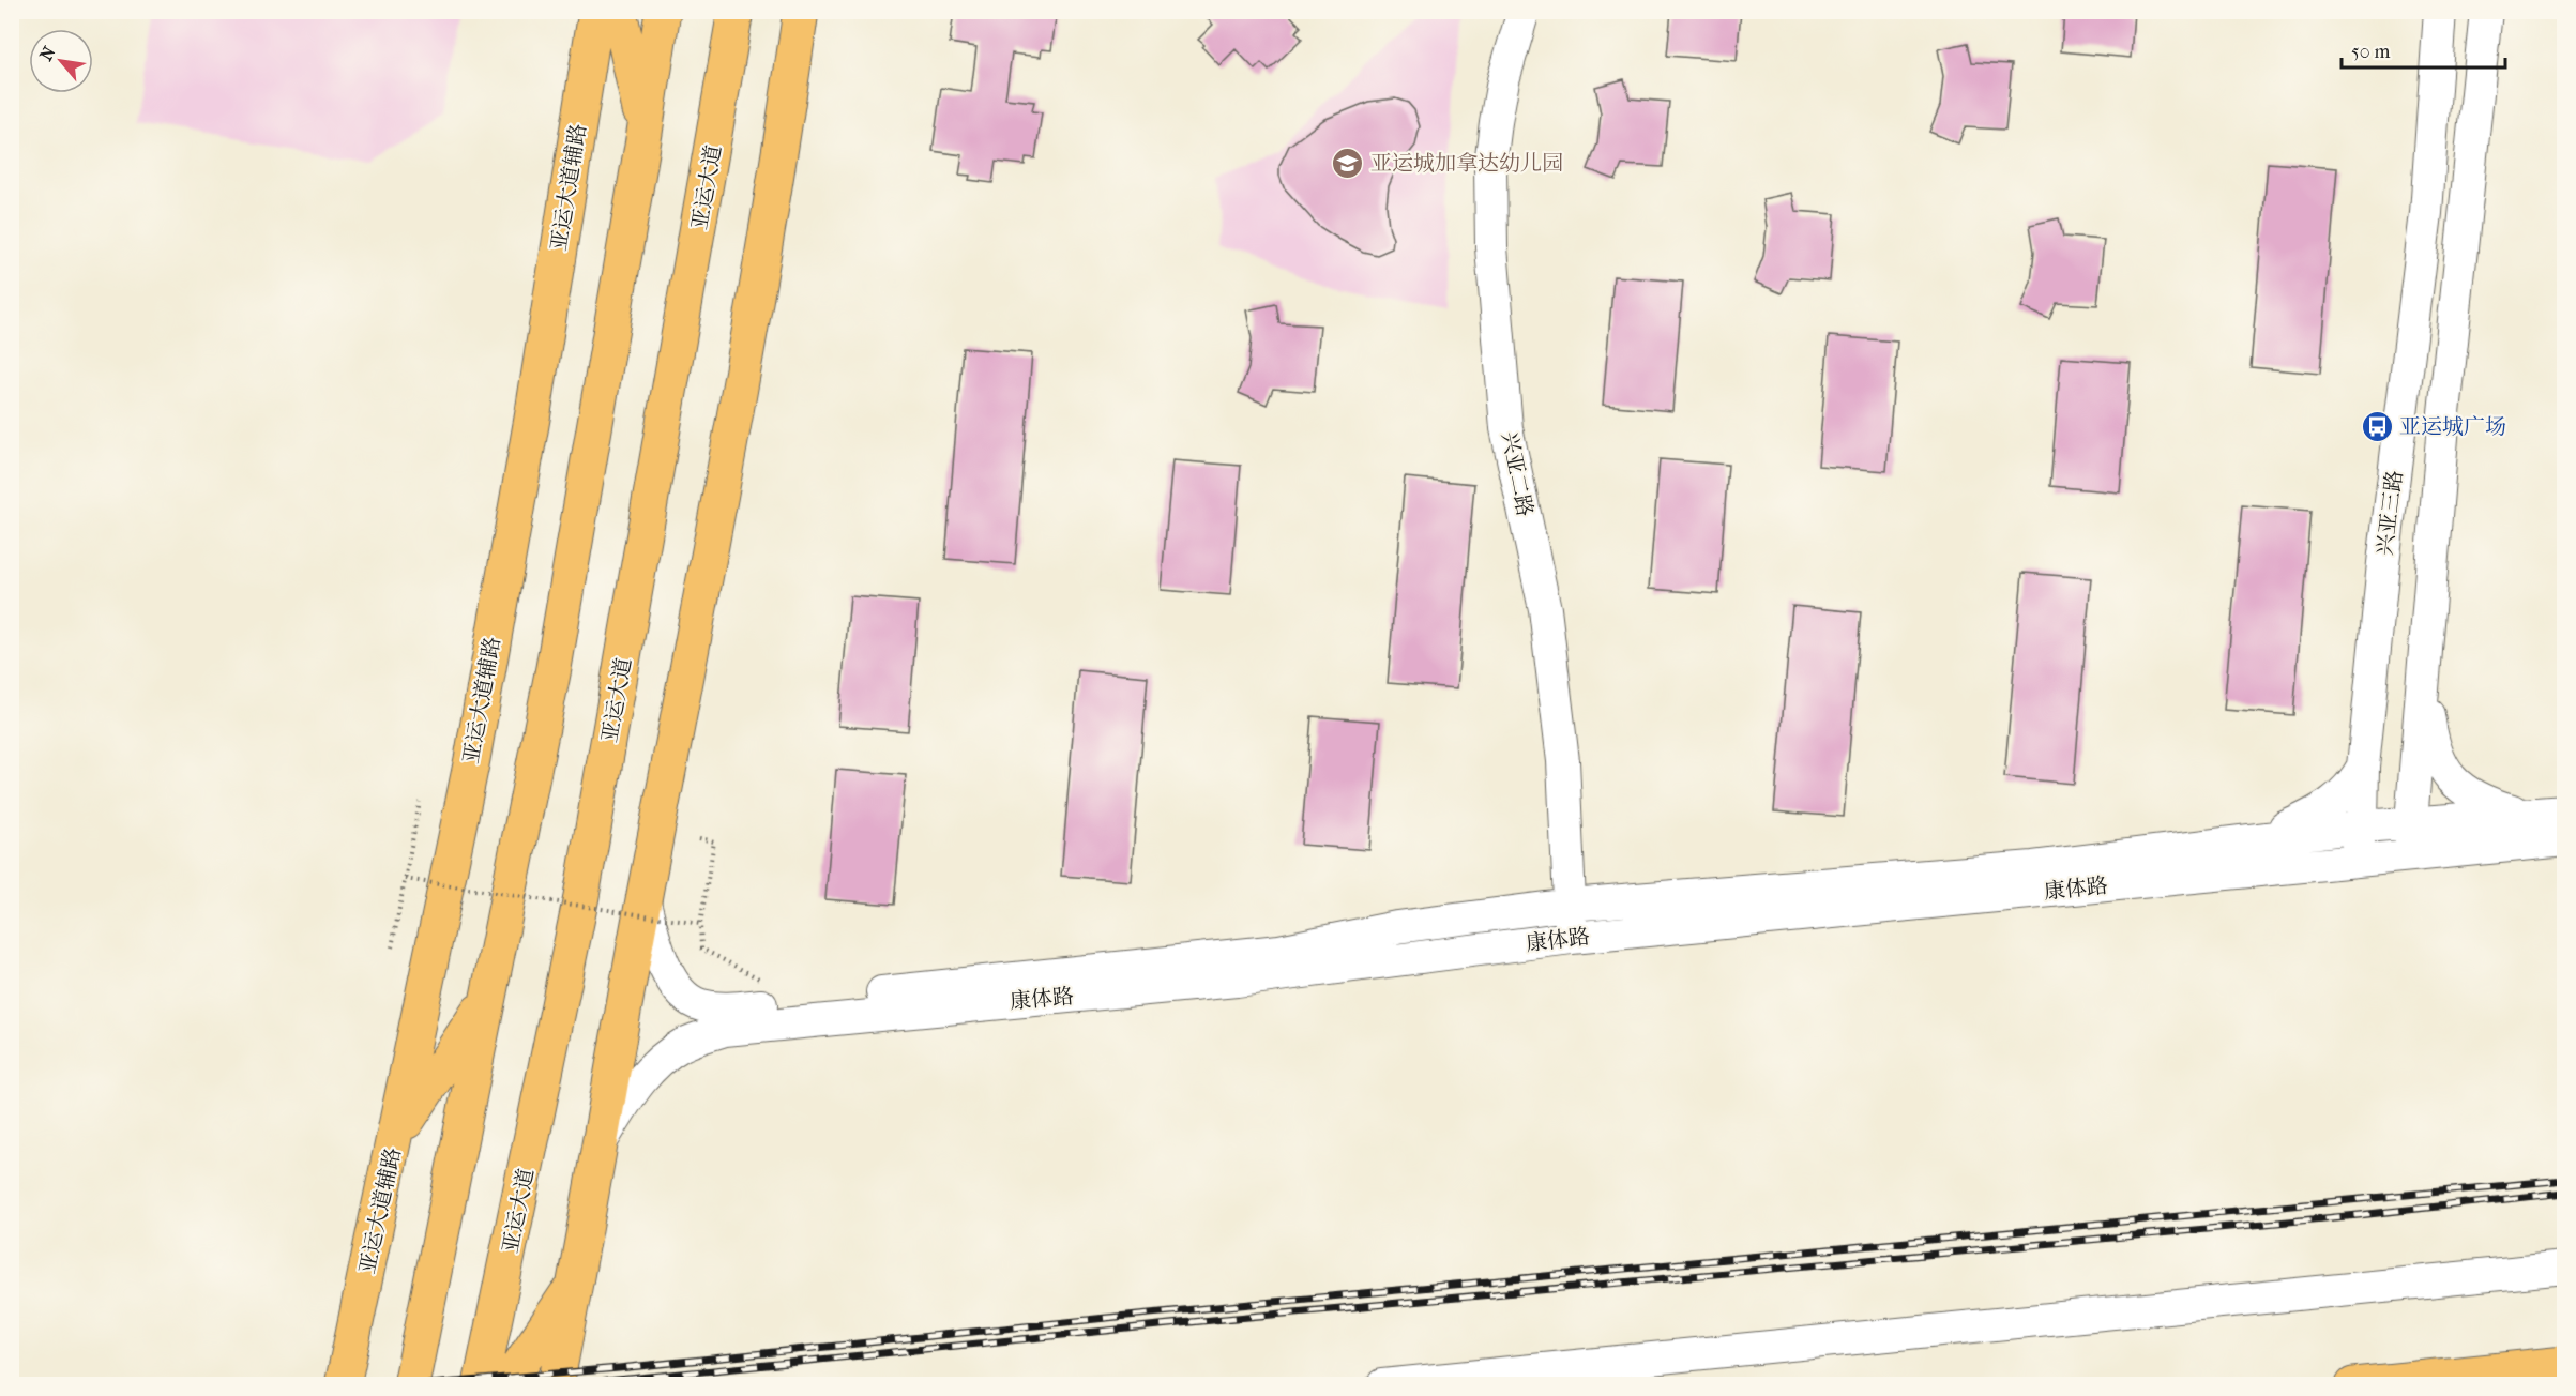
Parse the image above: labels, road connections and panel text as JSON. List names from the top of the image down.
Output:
{
  "streets": {
    "main road": ["亚运大道辅路", "亚运大道"],
    "street": ["兴亚二路", "兴亚三路", "康体路"]
  },
  "crossings": [
    ["兴亚二路", "康体路"],
    ["兴亚三路", "康体路"]
  ],
  "places": {
    "school or university": ["亚运城加拿达幼儿园"],
    "bus stop": ["亚运城广场"]
  },
  "scale_bar": "50 m",
  "north": "top left"
}
